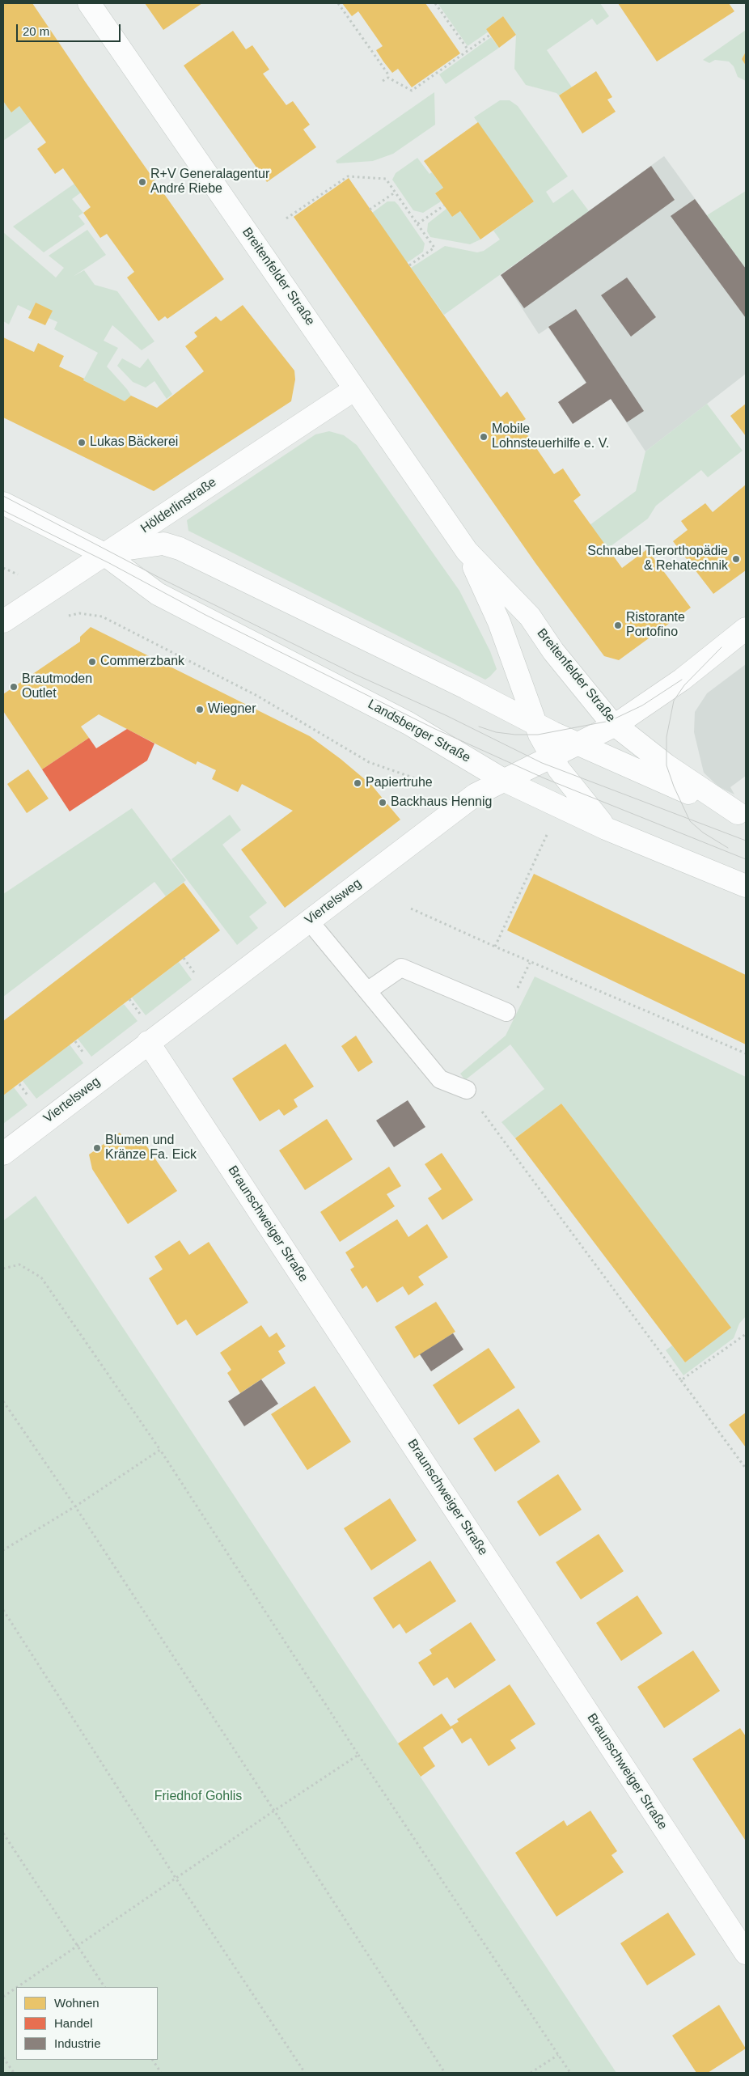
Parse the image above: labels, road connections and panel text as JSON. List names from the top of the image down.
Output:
{
  "streets": {
    "main road": [
      "Breitenfelder Straße",
      "Hölderlinstraße",
      "Landsberger Straße",
      "Viertelsweg",
      "Braunschweiger Straße"
    ]
  },
  "crossings": [
    ["Breitenfelder Straße", "Hölderlinstraße"],
    ["Breitenfelder Straße", "Landsberger Straße"],
    ["Breitenfelder Straße", "Viertelsweg"],
    ["Hölderlinstraße", "Landsberger Straße"],
    ["Landsberger Straße", "Viertelsweg"],
    ["Viertelsweg", "Braunschweiger Straße"]
  ],
  "parks": ["Friedhof Gohlis"],
  "places": [
    "R+V Generalagentur André Riebe",
    "Mobile Lohnsteuerhilfe e. V.",
    "Lukas Bäckerei",
    "Schnabel Tierorthopädie & Rehatechnik",
    "Ristorante Portofino",
    "Commerzbank",
    "Brautmoden Outlet",
    "Wiegner",
    "Papiertruhe",
    "Backhaus Hennig",
    "Blumen und Kränze Fa. Eick"
  ],
  "legend": ["Wohnen", "Handel", "Industrie"],
  "scale_bar": "20 m"
}
